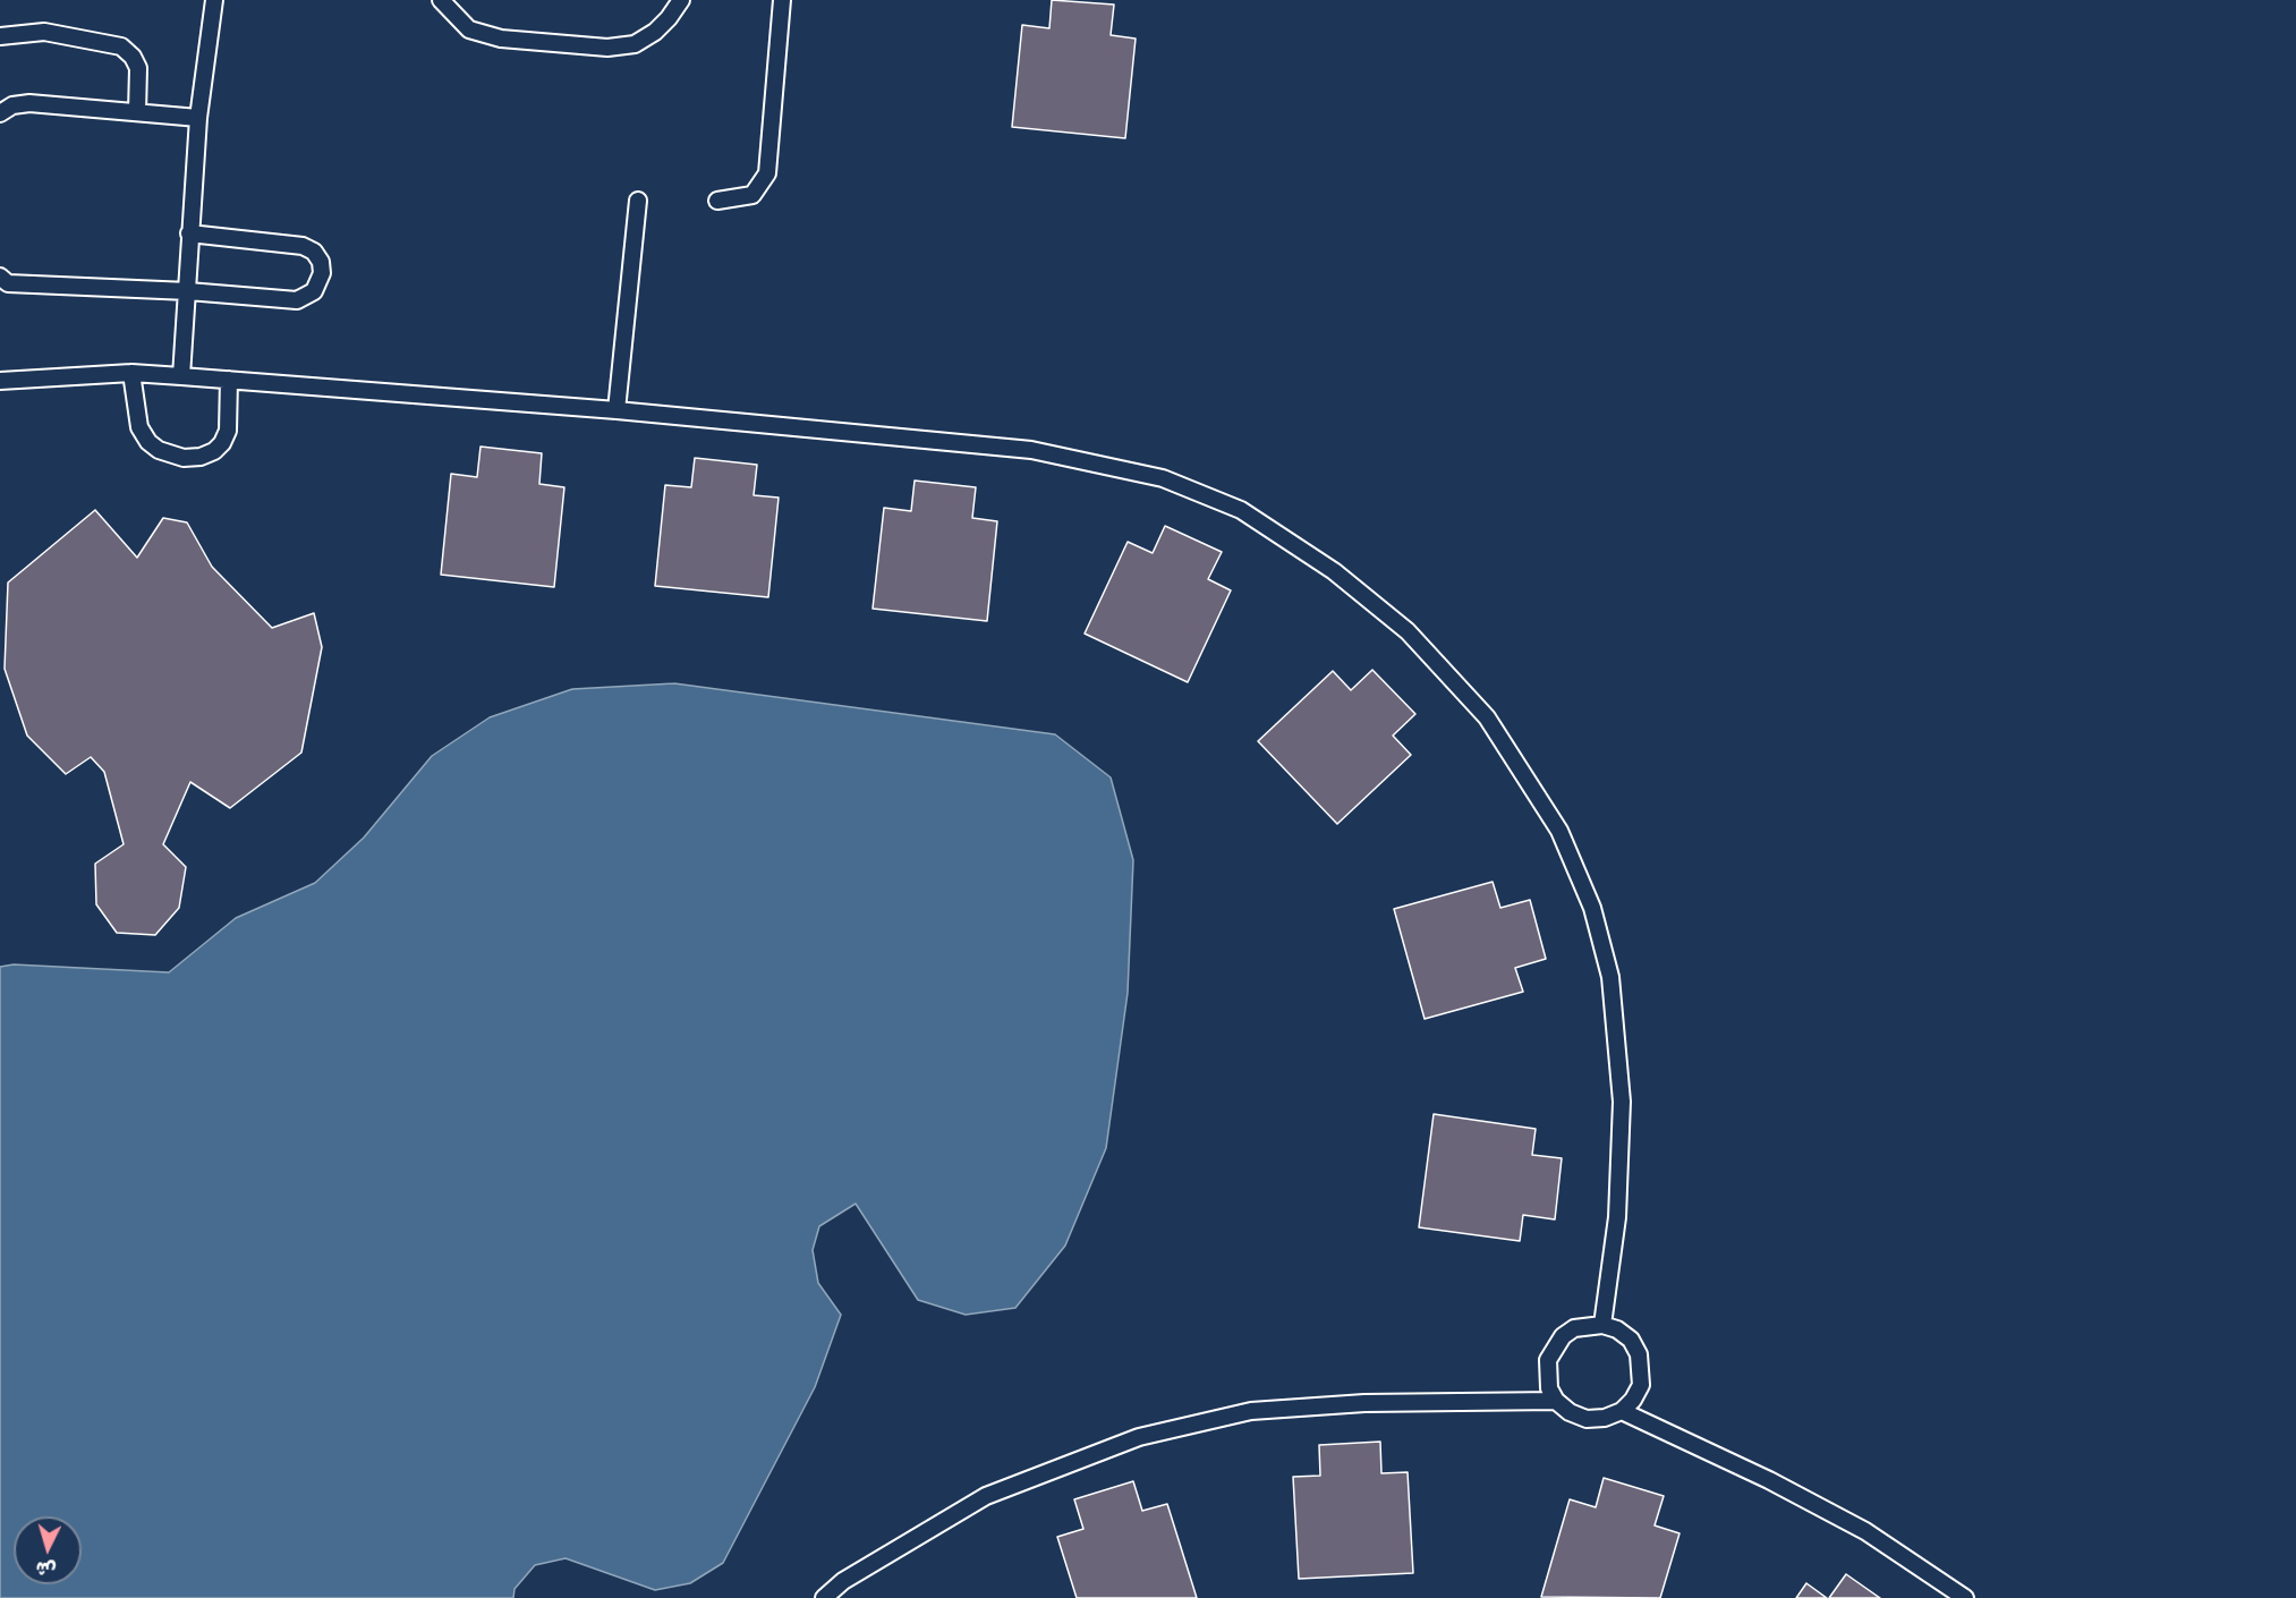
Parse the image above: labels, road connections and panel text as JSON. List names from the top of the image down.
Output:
{
  "north": "bottom"
}
